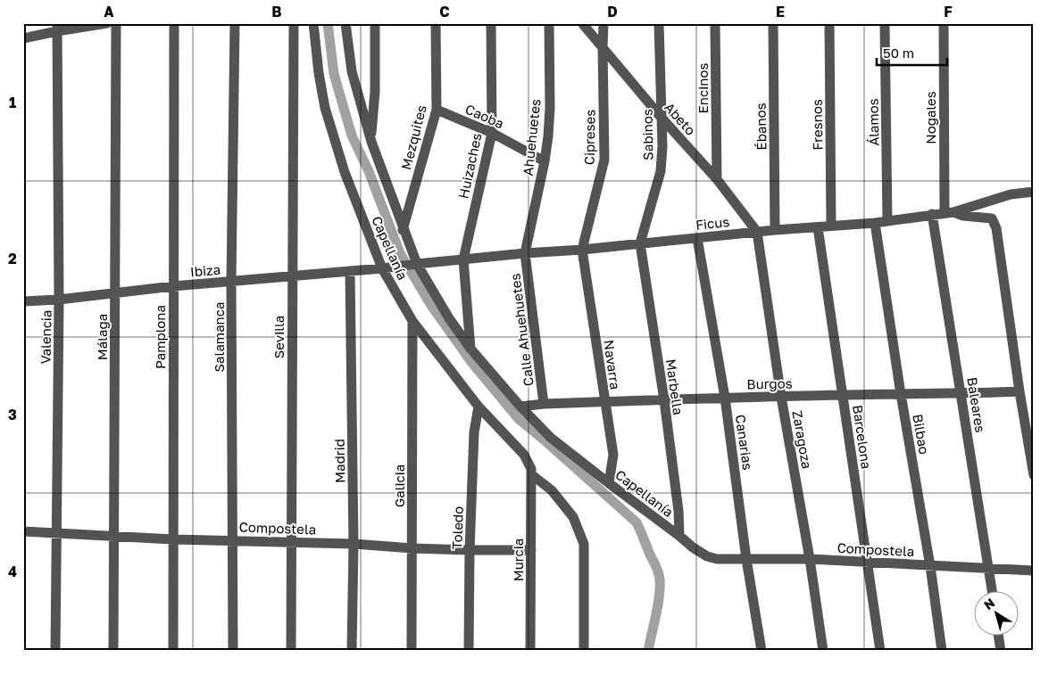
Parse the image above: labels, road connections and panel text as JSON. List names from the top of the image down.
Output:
{
  "streets": {
    "street": [
      "Encinos",
      "Caoba",
      "Nogales",
      "Abeto",
      "Álamos",
      "Fresnos",
      "Ébanos",
      "Sabinos",
      "Mezquites",
      "Ahuehuetes",
      "Cipreses",
      "Huizaches",
      "Ficus",
      "Capellanía",
      "Ibiza",
      "Calle Ahuehuetes",
      "Valencia",
      "Málaga",
      "Pamplona",
      "Salamanca",
      "Sevilla",
      "Navarra",
      "Burgos",
      "Marbella",
      "Baleares",
      "Bilbao",
      "Barcelona",
      "Zaragoza",
      "Canarias",
      "Madrid",
      "Galicia",
      "Compostela",
      "Toledo",
      "Murcia"
    ]
  },
  "crossings": [
    ["Encinos", "Abeto"],
    ["Caoba", "Mezquites"],
    ["Caoba", "Ahuehuetes"],
    ["Caoba", "Huizaches"],
    ["Nogales", "Ficus"],
    ["Abeto", "Sabinos"],
    ["Abeto", "Cipreses"],
    ["Abeto", "Ficus"],
    ["Abeto", "Zaragoza"],
    ["Álamos", "Ficus"],
    ["Fresnos", "Ficus"],
    ["Ébanos", "Ficus"],
    ["Sabinos", "Ficus"],
    ["Sabinos", "Marbella"],
    ["Mezquites", "Capellanía"],
    ["Ahuehuetes", "Ficus"],
    ["Ahuehuetes", "Calle Ahuehuetes"],
    ["Cipreses", "Ficus"],
    ["Cipreses", "Navarra"],
    ["Huizaches", "Ficus"],
    ["Huizaches", "Capellanía"],
    ["Ficus", "Capellanía"],
    ["Ficus", "Ibiza"],
    ["Ficus", "Calle Ahuehuetes"],
    ["Ficus", "Navarra"],
    ["Ficus", "Marbella"],
    ["Ficus", "Baleares"],
    ["Ficus", "Bilbao"],
    ["Ficus", "Barcelona"],
    ["Ficus", "Zaragoza"],
    ["Ficus", "Canarias"],
    ["Capellanía", "Ibiza"],
    ["Capellanía", "Navarra"],
    ["Capellanía", "Burgos"],
    ["Capellanía", "Marbella"],
    ["Capellanía", "Galicia"],
    ["Capellanía", "Compostela"],
    ["Capellanía", "Toledo"],
    ["Capellanía", "Murcia"],
    ["Ibiza", "Valencia"],
    ["Ibiza", "Málaga"],
    ["Ibiza", "Pamplona"],
    ["Ibiza", "Salamanca"],
    ["Ibiza", "Sevilla"],
    ["Ibiza", "Madrid"],
    ["Calle Ahuehuetes", "Burgos"],
    ["Valencia", "Compostela"],
    ["Málaga", "Compostela"],
    ["Pamplona", "Compostela"],
    ["Salamanca", "Compostela"],
    ["Sevilla", "Compostela"],
    ["Navarra", "Burgos"],
    ["Burgos", "Marbella"],
    ["Burgos", "Baleares"],
    ["Burgos", "Bilbao"],
    ["Burgos", "Barcelona"],
    ["Burgos", "Zaragoza"],
    ["Burgos", "Canarias"],
    ["Baleares", "Compostela"],
    ["Bilbao", "Compostela"],
    ["Barcelona", "Compostela"],
    ["Zaragoza", "Compostela"],
    ["Canarias", "Compostela"],
    ["Madrid", "Compostela"],
    ["Galicia", "Compostela"],
    ["Compostela", "Toledo"],
    ["Compostela", "Murcia"]
  ],
  "scale_bar": "50 m",
  "north": "top left",
  "grid": {
    "columns": [
      "A",
      "B",
      "C",
      "D",
      "E",
      "F"
    ],
    "rows": [
      "1",
      "2",
      "3",
      "4"
    ]
  }
}
